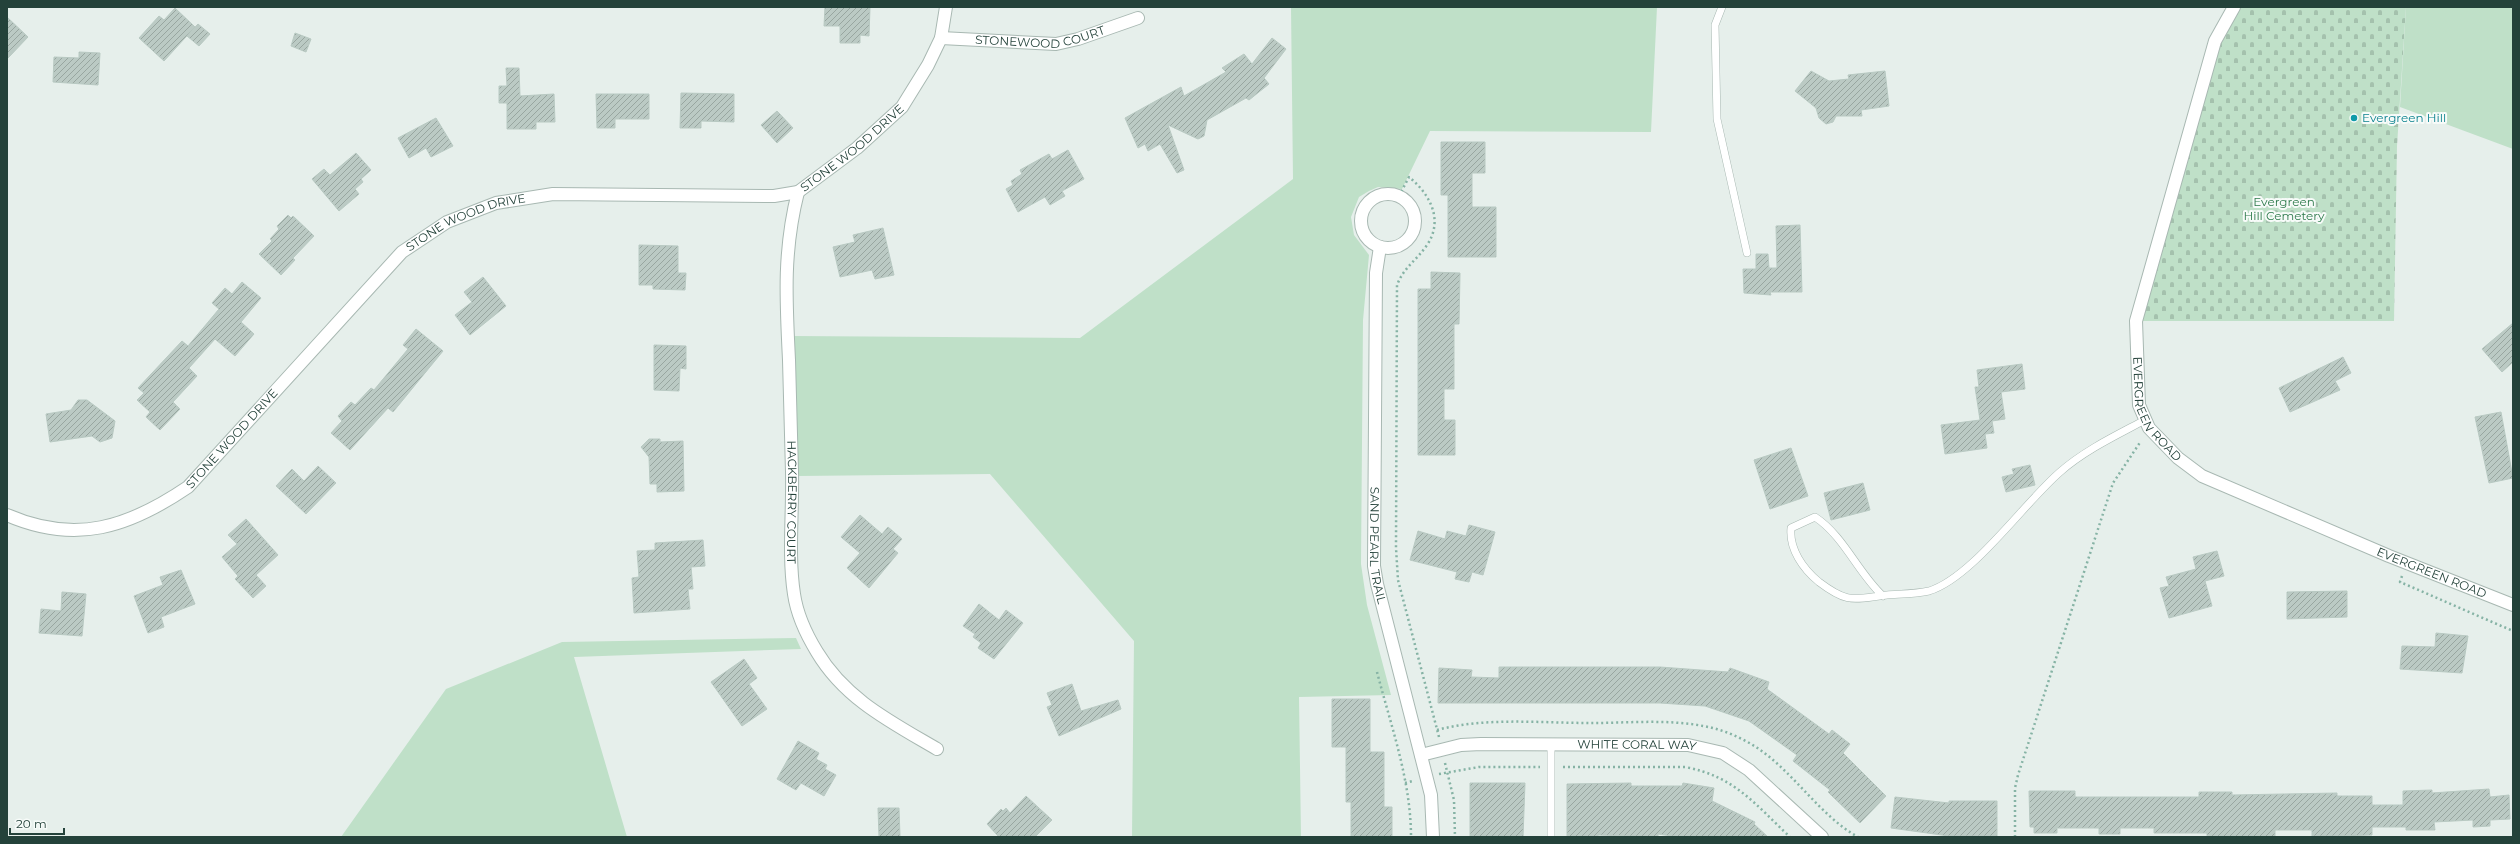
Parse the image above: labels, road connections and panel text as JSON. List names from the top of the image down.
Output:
{
  "streets": {
    "street": [
      "STONEWOOD COURT",
      "STONE WOOD DRIVE",
      "EVERGREEN ROAD",
      "HACKBERRY COURT",
      "SAND PEARL TRAIL",
      "WHITE CORAL WAY"
    ]
  },
  "crossings": [
    ["STONEWOOD COURT", "STONE WOOD DRIVE"],
    ["STONE WOOD DRIVE", "HACKBERRY COURT"],
    ["SAND PEARL TRAIL", "WHITE CORAL WAY"]
  ],
  "parks": ["Evergreen Hill Cemetery"],
  "places": ["Evergreen Hill"],
  "scale_bar": "20 m"
}
